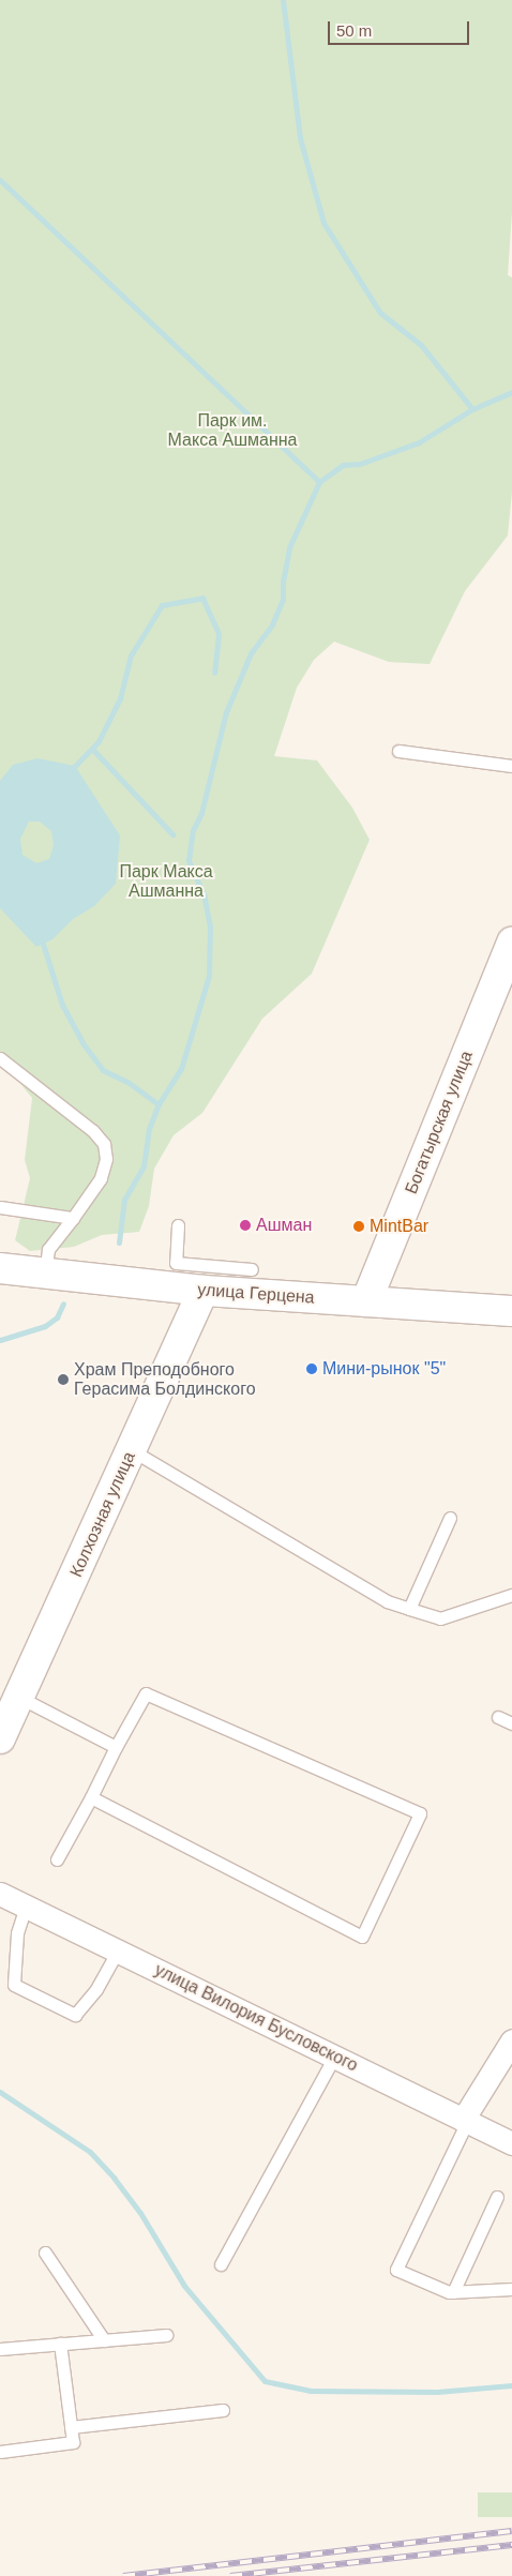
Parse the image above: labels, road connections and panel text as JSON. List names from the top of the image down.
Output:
{
  "streets": {
    "street": [
      "Богатырская улица",
      "улица Герцена",
      "Колхозная улица",
      "улица Вилория Бусловского"
    ]
  },
  "crossings": [
    ["Богатырская улица", "улица Герцена"],
    ["улица Герцена", "Колхозная улица"]
  ],
  "parks": ["Парк им. Макса Ашманна", "Парк Макса Ашманна"],
  "places": [
    "Ашман",
    "MintBar",
    "Мини-рынок \"5\"",
    "Храм Преподобного Герасима Болдинского"
  ],
  "scale_bar": "50 m"
}
